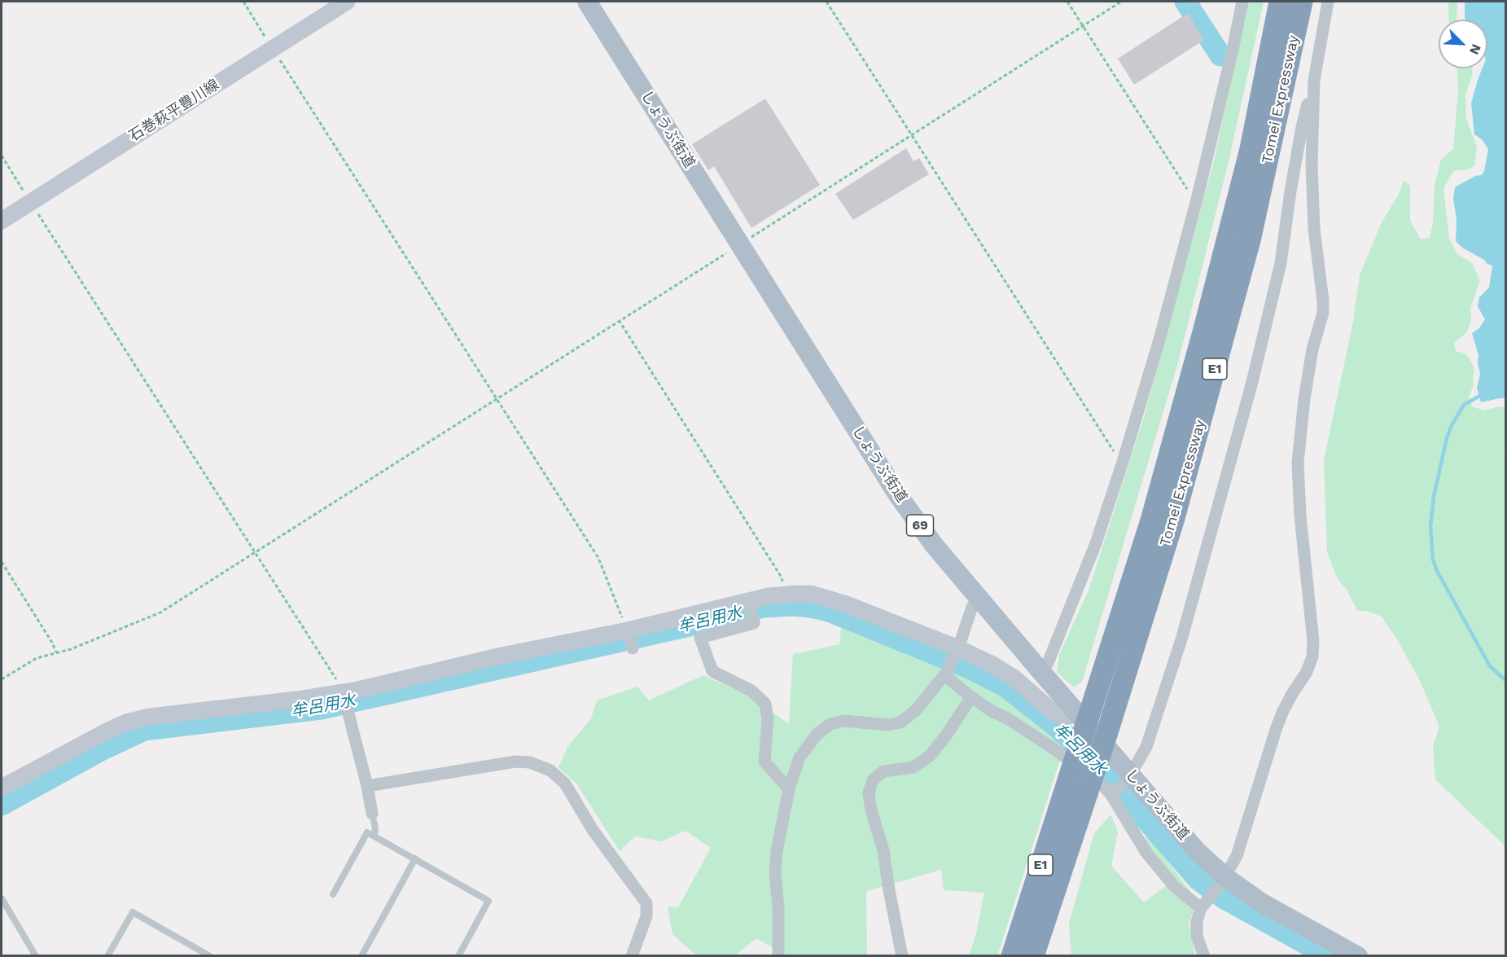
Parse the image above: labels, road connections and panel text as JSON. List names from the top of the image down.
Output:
{
  "streets": {
    "highway": ["Tomei Expressway", "E1"],
    "main road": ["しょうぶ街道", "69"],
    "street": ["石巻萩平豊川線"]
  },
  "crossings": [
    ["Tomei Expressway", "しょうぶ街道"]
  ],
  "water": ["牟呂用水"],
  "north": "bottom right"
}
